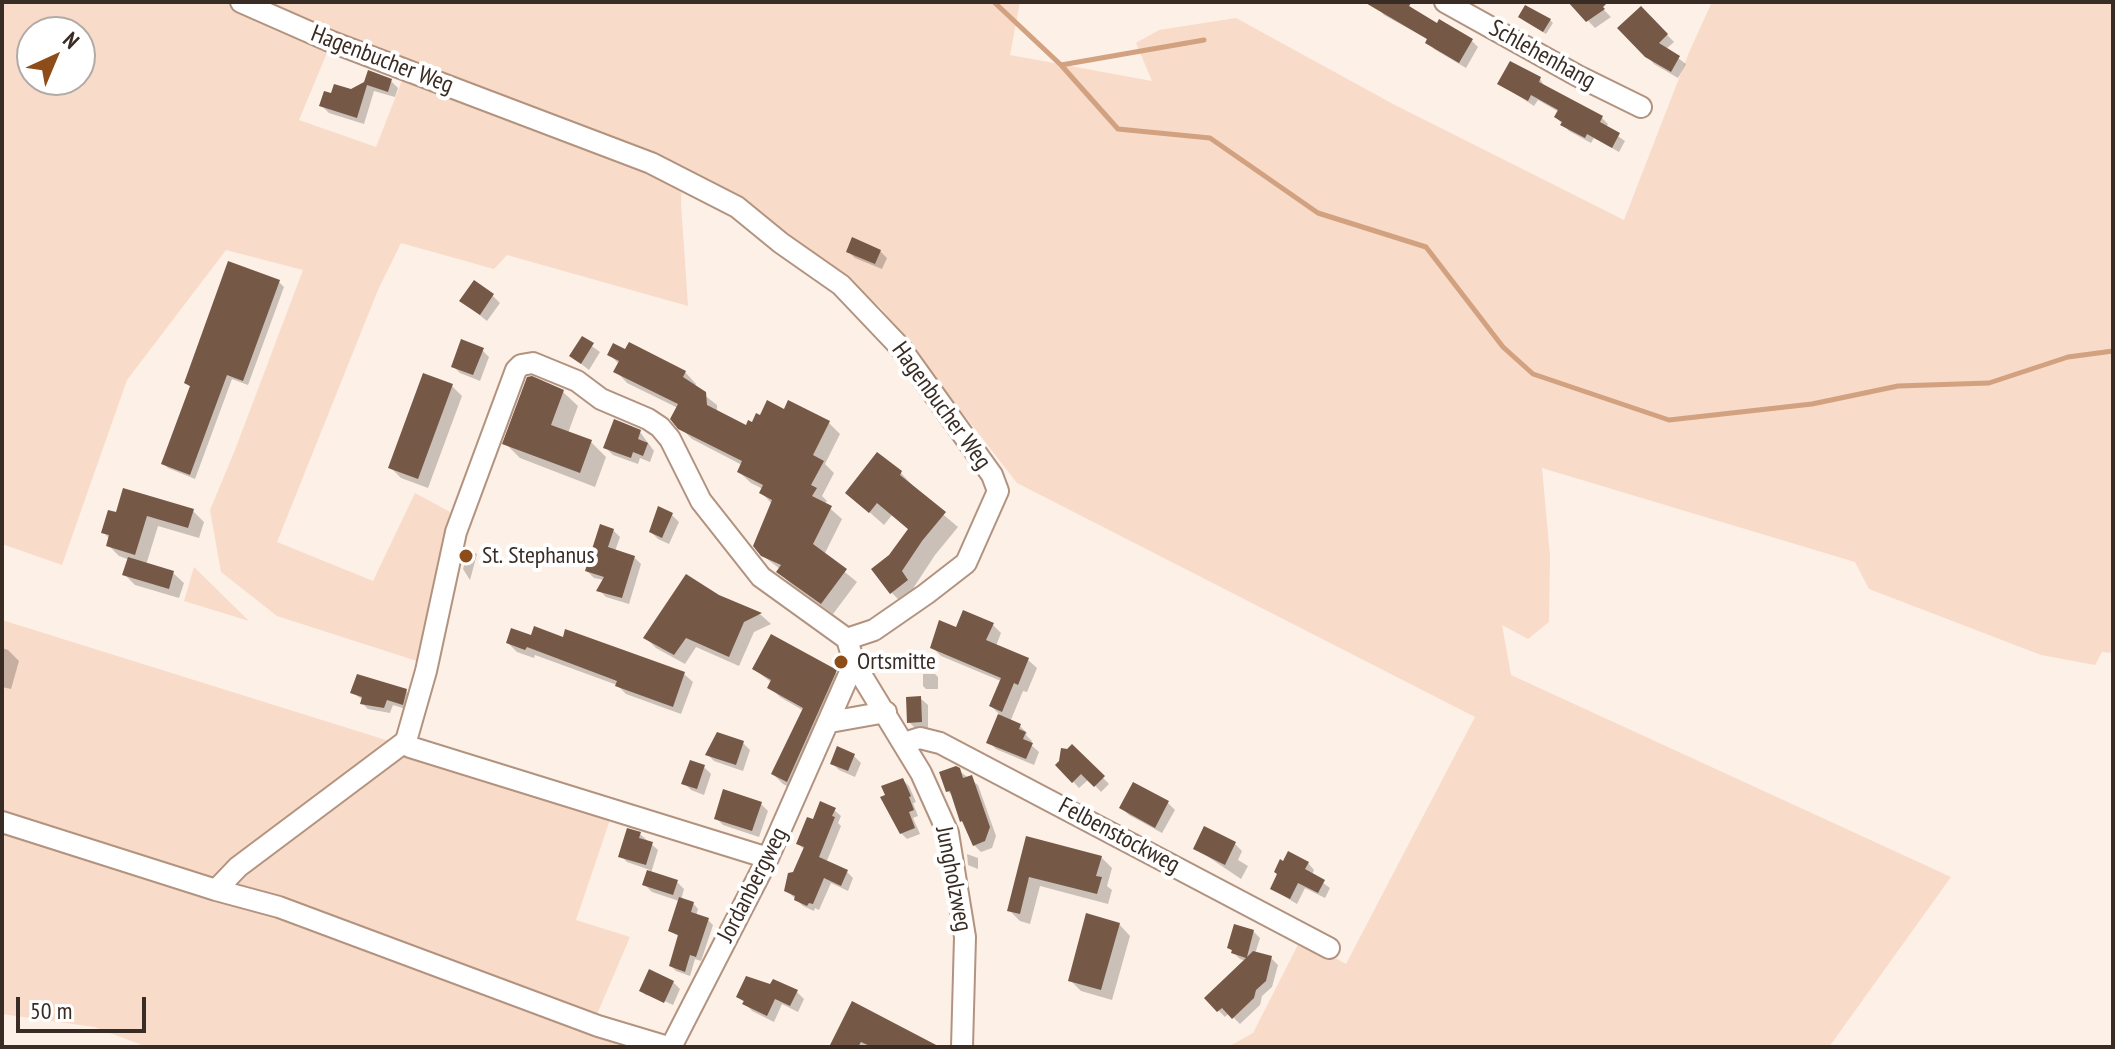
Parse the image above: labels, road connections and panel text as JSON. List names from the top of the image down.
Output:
{
  "streets": {
    "street": [
      "Schlehenhang",
      "Hagenbucher Weg",
      "Felbenstockweg",
      "Jungholzweg",
      "Jordanbergweg"
    ]
  },
  "crossings": [
    ["Hagenbucher Weg", "Jungholzweg"],
    ["Felbenstockweg", "Jungholzweg"],
    ["Jungholzweg", "Jordanbergweg"]
  ],
  "places": ["St. Stephanus", "Ortsmitte"],
  "scale_bar": "50 m",
  "north": "top right"
}
